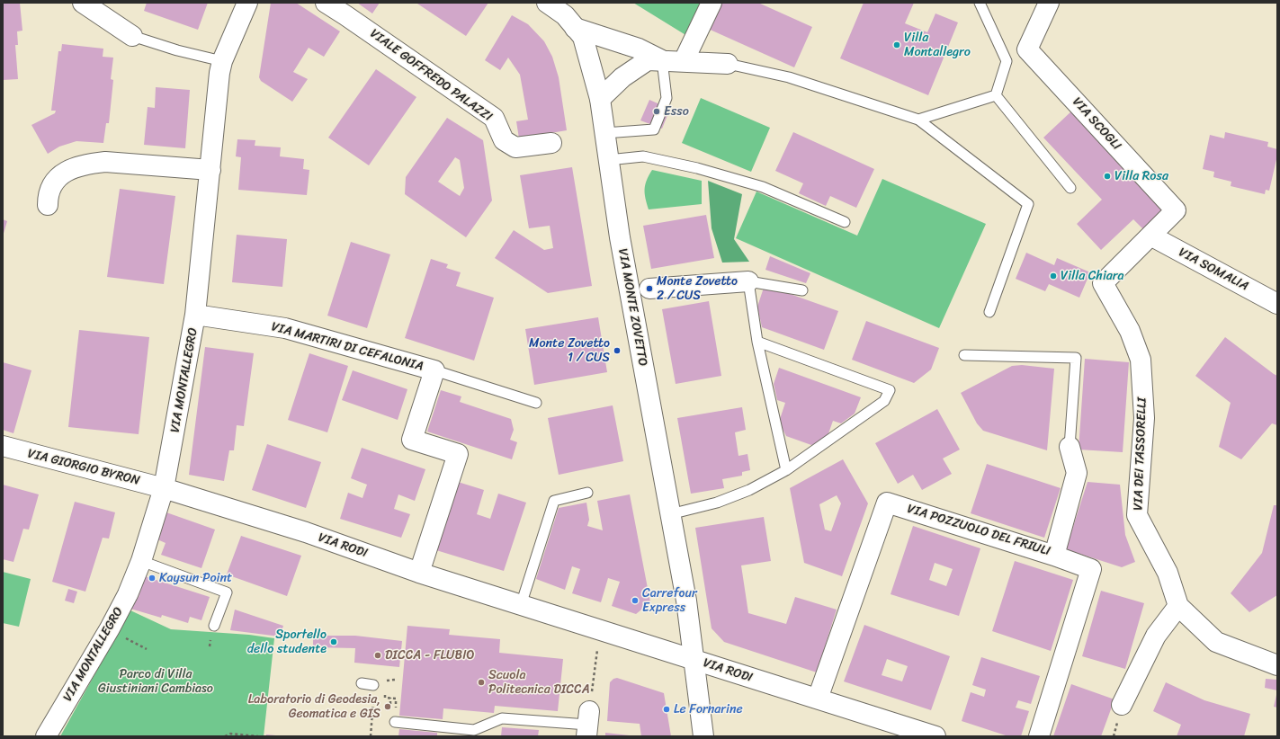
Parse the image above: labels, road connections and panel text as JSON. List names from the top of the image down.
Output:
{
  "streets": {
    "street": [
      "VIALE GOFFREDO PALAZZI",
      "VIA SCOGLI",
      "VIA SOMALIA",
      "VIA MONTE ZOVETTO",
      "VIA MARTIRI DI CEFALONIA",
      "VIA MONTALLEGRO",
      "VIA DEI TASSORELLI",
      "VIA GIORGIO BYRON",
      "VIA POZZUOLO DEL FRIULI",
      "VIA RODI"
    ]
  },
  "crossings": [
    ["VIA SCOGLI", "VIA SOMALIA"],
    ["VIA SCOGLI", "VIA DEI TASSORELLI"],
    ["VIA SOMALIA", "VIA DEI TASSORELLI"],
    ["VIA MONTE ZOVETTO", "VIA RODI"],
    ["VIA MARTIRI DI CEFALONIA", "VIA MONTALLEGRO"],
    ["VIA MARTIRI DI CEFALONIA", "VIA RODI"],
    ["VIA MONTALLEGRO", "VIA GIORGIO BYRON"],
    ["VIA MONTALLEGRO", "VIA RODI"],
    ["VIA GIORGIO BYRON", "VIA RODI"],
    ["VIA POZZUOLO DEL FRIULI", "VIA RODI"]
  ],
  "parks": ["Parco di Villa Giustiniani Cambiaso"],
  "places": [
    "Villa Montallegro",
    "Esso",
    "Villa Rosa",
    "Villa Chiara",
    "Monte Zovetto 2 / CUS",
    "Monte Zovetto 1 / CUS",
    "Kaysun Point",
    "Carrefour Express",
    "Sportello dello studente",
    "DICCA - FLUBIO",
    "Scuola Politecnica DICCA",
    "Laboratorio di Geodesia, Geomatica e GIS",
    "Le Fornarine"
  ]
}
